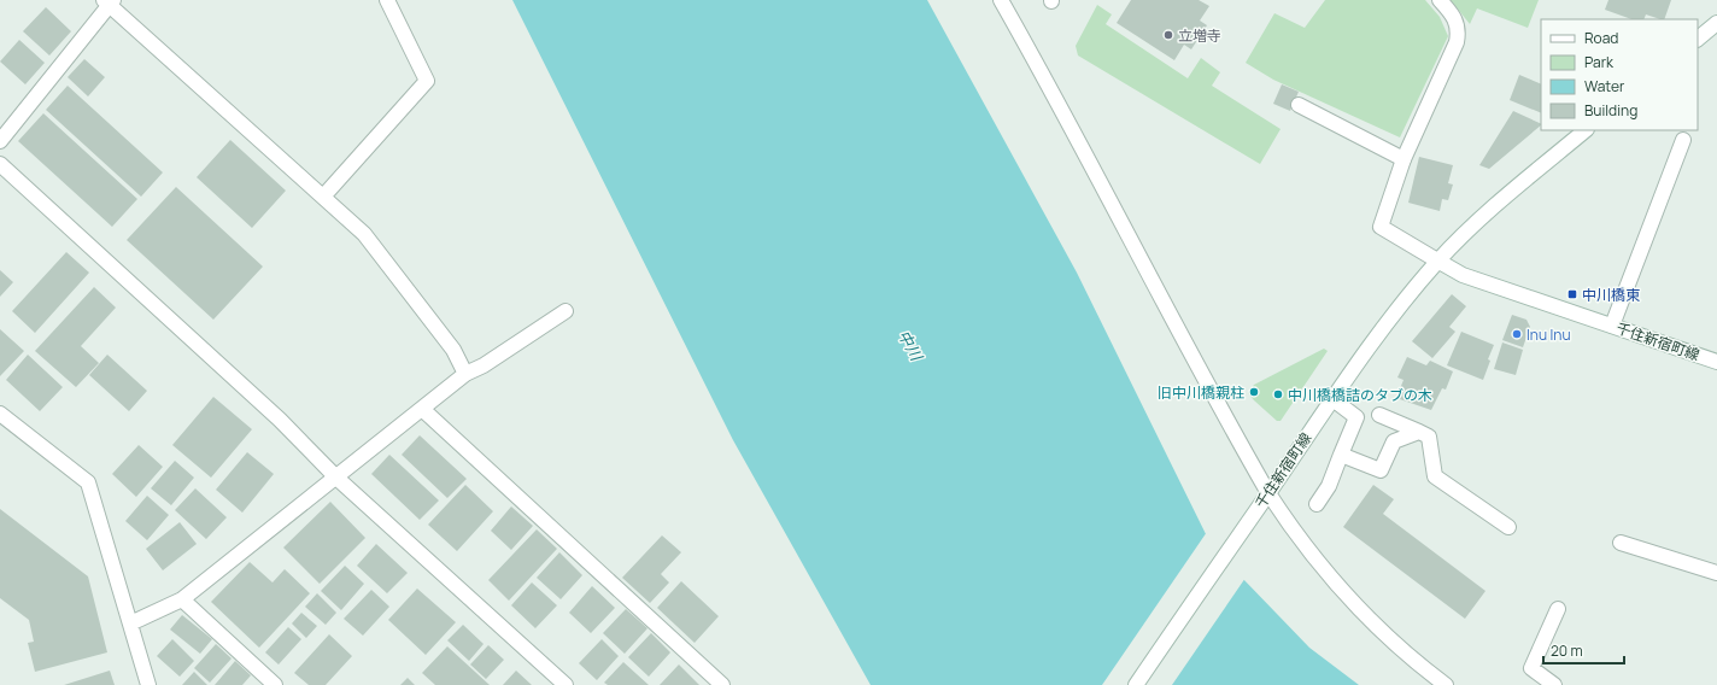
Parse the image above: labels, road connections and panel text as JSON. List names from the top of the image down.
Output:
{
  "streets": {
    "street": ["千住新宿町線"]
  },
  "water": ["中川"],
  "places": {
    "other": [
      "立増寺",
      "Inu Inu",
      "旧中川橋親柱",
      "中川橋橋詰のタブの木"
    ],
    "transit": ["中川橋東"]
  },
  "legend": [
    "Road",
    "Park",
    "Water",
    "Building"
  ],
  "scale_bar": "20 m"
}
